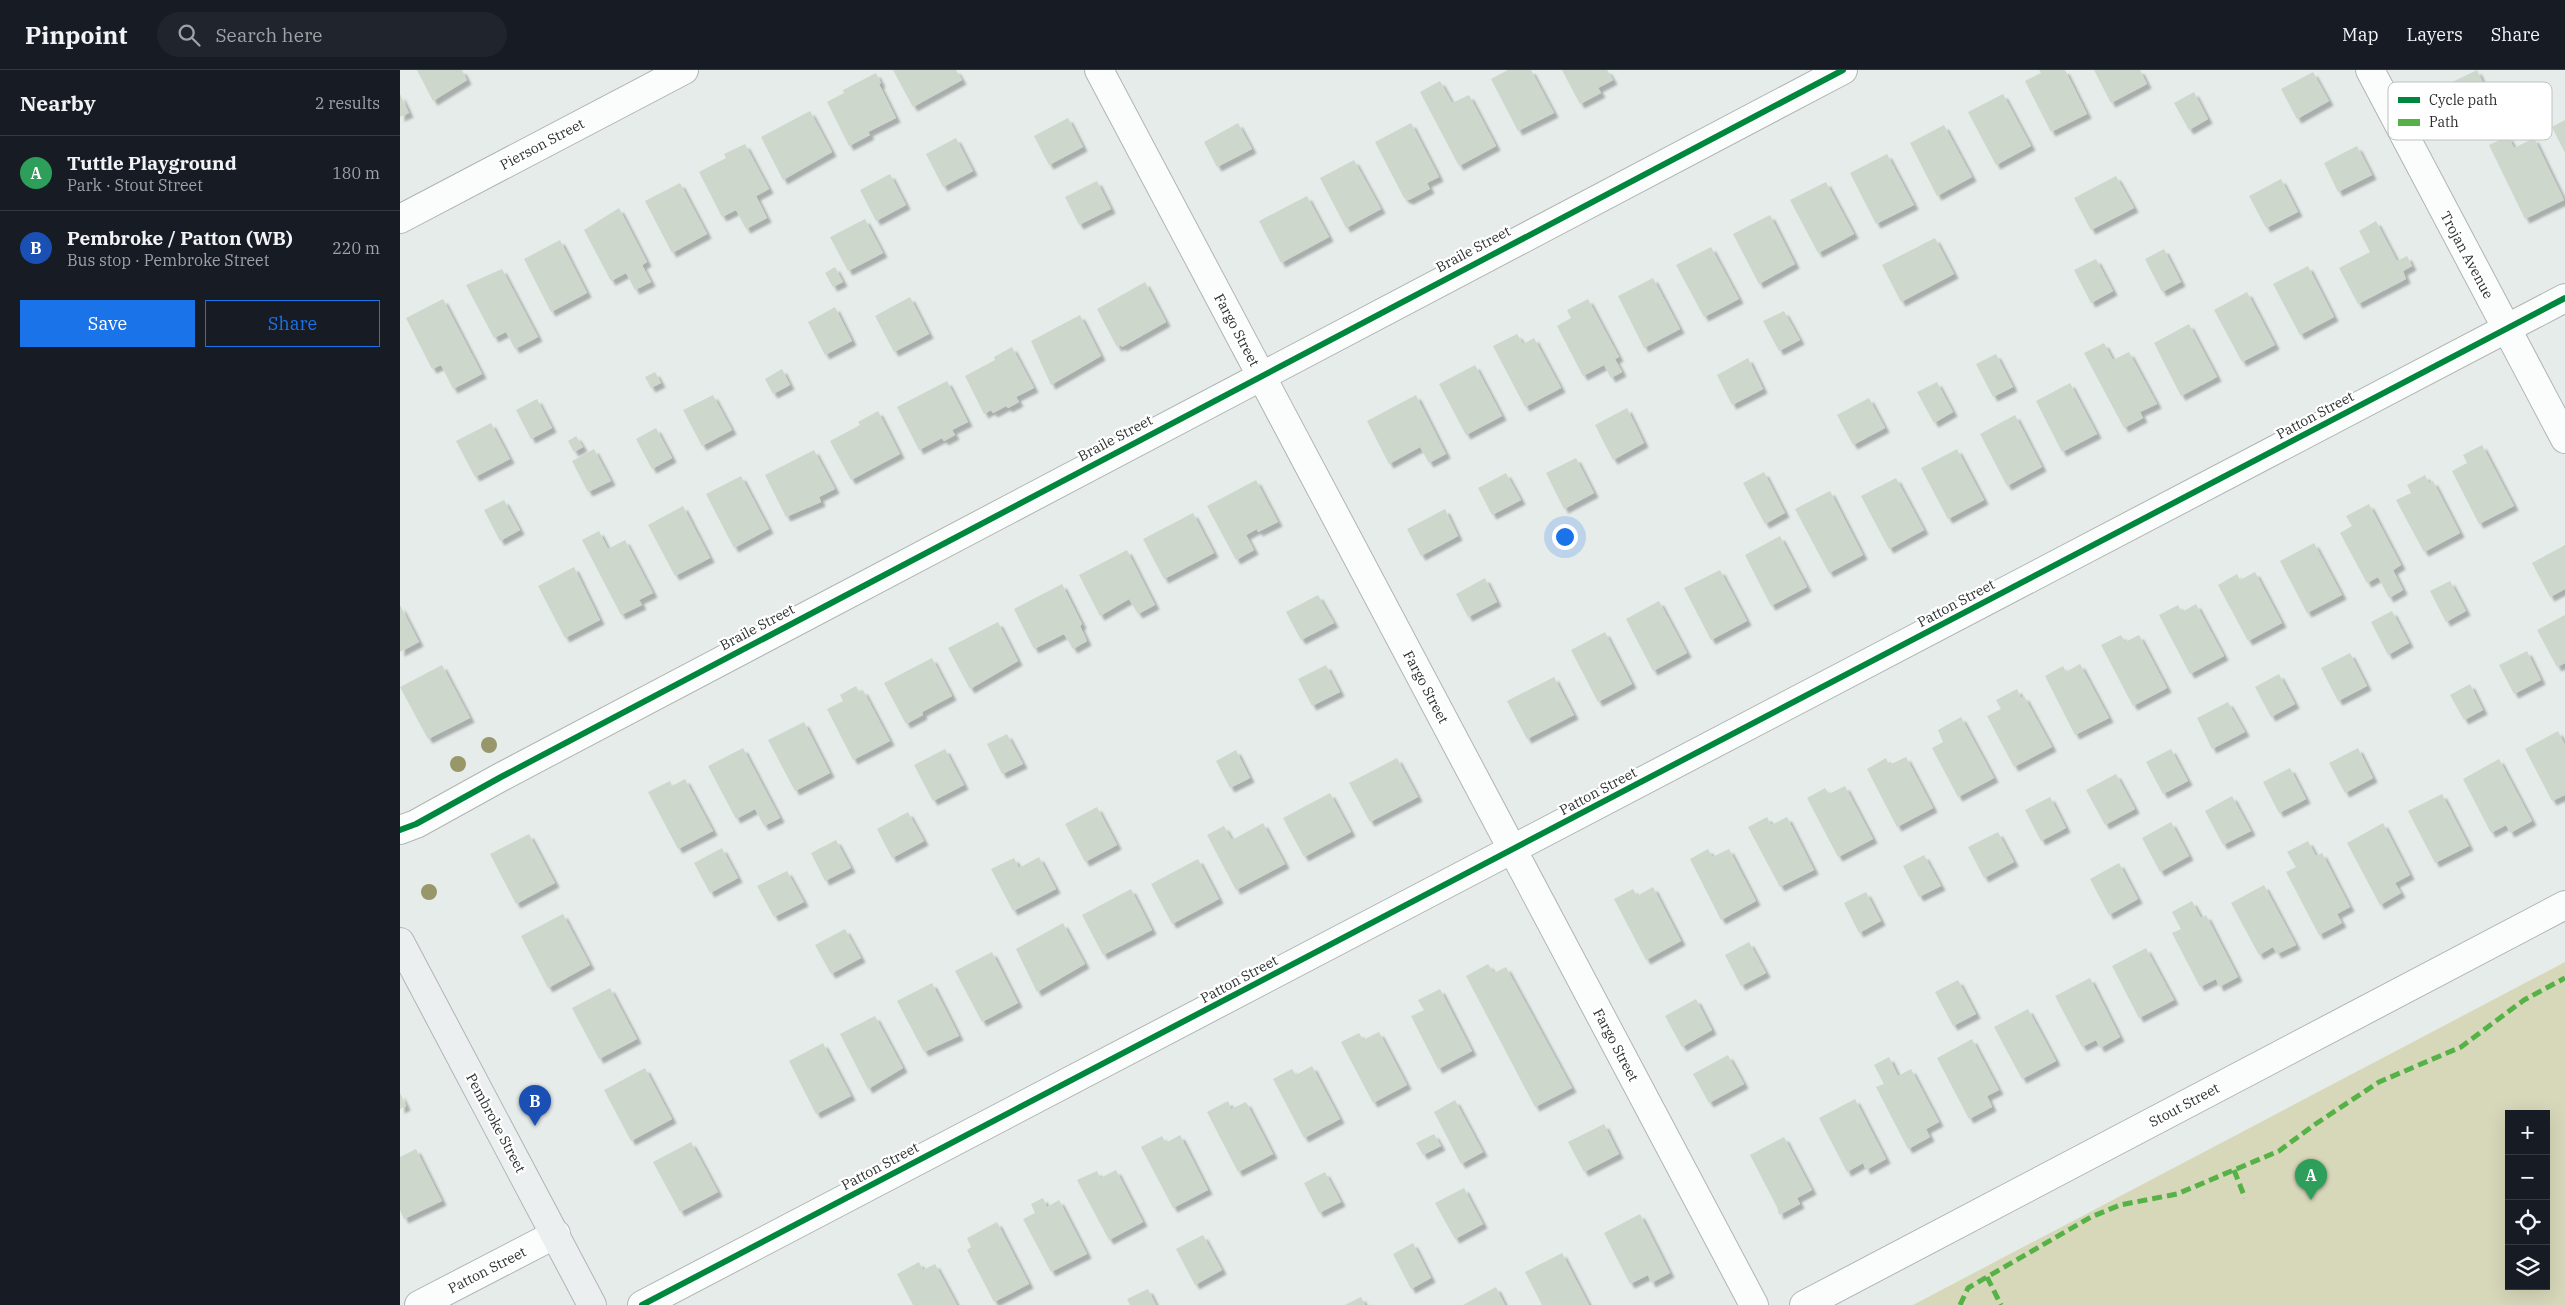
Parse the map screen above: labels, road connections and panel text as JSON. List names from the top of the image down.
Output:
{
  "streets": {
    "street": [
      "Pierson Street",
      "Braile Street",
      "Trojan Avenue",
      "Fargo Street",
      "Patton Street",
      "Stout Street",
      "Pembroke Street"
    ]
  },
  "crossings": [
    ["Braile Street", "Fargo Street"],
    ["Trojan Avenue", "Patton Street"],
    ["Fargo Street", "Patton Street"],
    ["Patton Street", "Pembroke Street"]
  ],
  "legend": ["Cycle path", "Path"],
  "page": {
    "header": "Pinpoint",
    "search": "Search here",
    "nav": ["Map", "Layers", "Share"],
    "heading": ["Nearby", "2 results"],
    "list": [
      {
        "mark": "A",
        "name": "Tuttle Playground",
        "note": "Park · Stout Street",
        "value": "180 m"
      },
      {
        "mark": "B",
        "name": "Pembroke / Patton (WB)",
        "note": "Bus stop · Pembroke Street",
        "value": "220 m"
      }
    ],
    "buttons": ["Save", "Share"],
    "pins": ["B", "A"],
    "map_buttons": ["+", "−"]
  }
}
